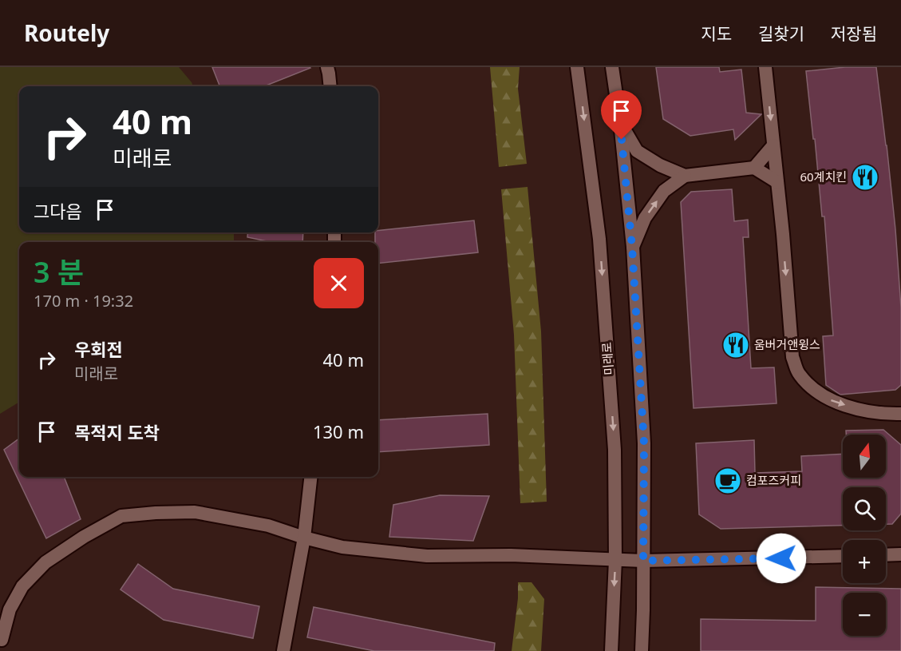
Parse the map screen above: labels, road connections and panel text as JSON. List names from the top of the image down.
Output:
{
  "streets": {
    "street": ["미래로"]
  },
  "places": {
    "restaurant": ["60계치킨", "움버거앤윙스"],
    "cafe": ["컴포즈커피"]
  },
  "north": "top",
  "page": {
    "header": "Routely",
    "nav": ["지도", "길찾기", "저장됨"],
    "turn": ["40 m", "미래로"],
    "then": "그다음",
    "heading": ["3 분", "170 m · 19:32"],
    "list": [
      {
        "name": "우회전",
        "note": "미래로",
        "value": "40 m"
      },
      {
        "name": "목적지 도착",
        "value": "130 m"
      }
    ],
    "map_buttons": ["+", "−"]
  }
}
